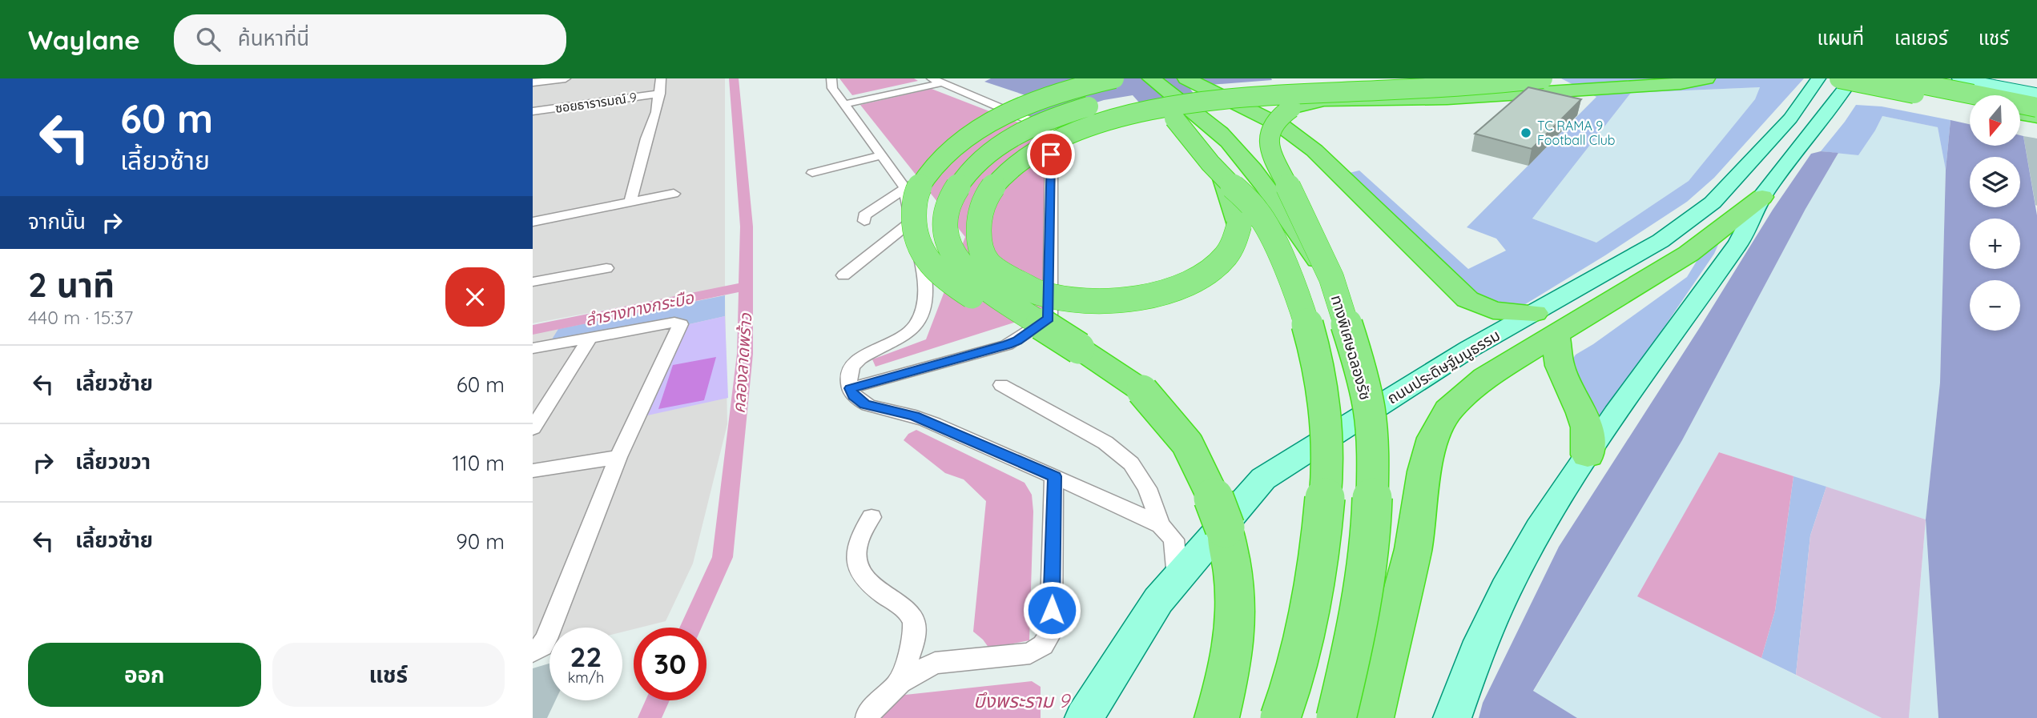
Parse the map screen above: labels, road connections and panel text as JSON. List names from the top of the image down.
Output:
{
  "streets": {
    "highway": ["ทางพิเศษฉลองรัช"],
    "main road": ["ถนนประดิษฐ์มนูธรรม"],
    "street": ["ซอยธารารมณ์ 9"]
  },
  "water": ["ลำรางทางกระบือ", "คลองลาดพร้าว", "บึงพระราม 9"],
  "places": ["TC RAMA 9 Football Club"],
  "north": "bottom",
  "page": {
    "header": "Waylane",
    "search": "ค้นหาที่นี่",
    "nav": ["แผนที่", "เลเยอร์", "แชร์"],
    "turn": ["60 m", "เลี้ยวซ้าย"],
    "map_buttons": ["+", "−"],
    "then": "จากนั้น",
    "heading": ["2 นาที", "440 m · 15:37"],
    "list": [
      {
        "name": "เลี้ยวซ้าย",
        "value": "60 m"
      },
      {
        "name": "เลี้ยวขวา",
        "value": "110 m"
      },
      {
        "name": "เลี้ยวซ้าย",
        "value": "90 m"
      }
    ],
    "speed": "22 km/h",
    "limit": "30",
    "buttons": ["ออก", "แชร์"]
  }
}
